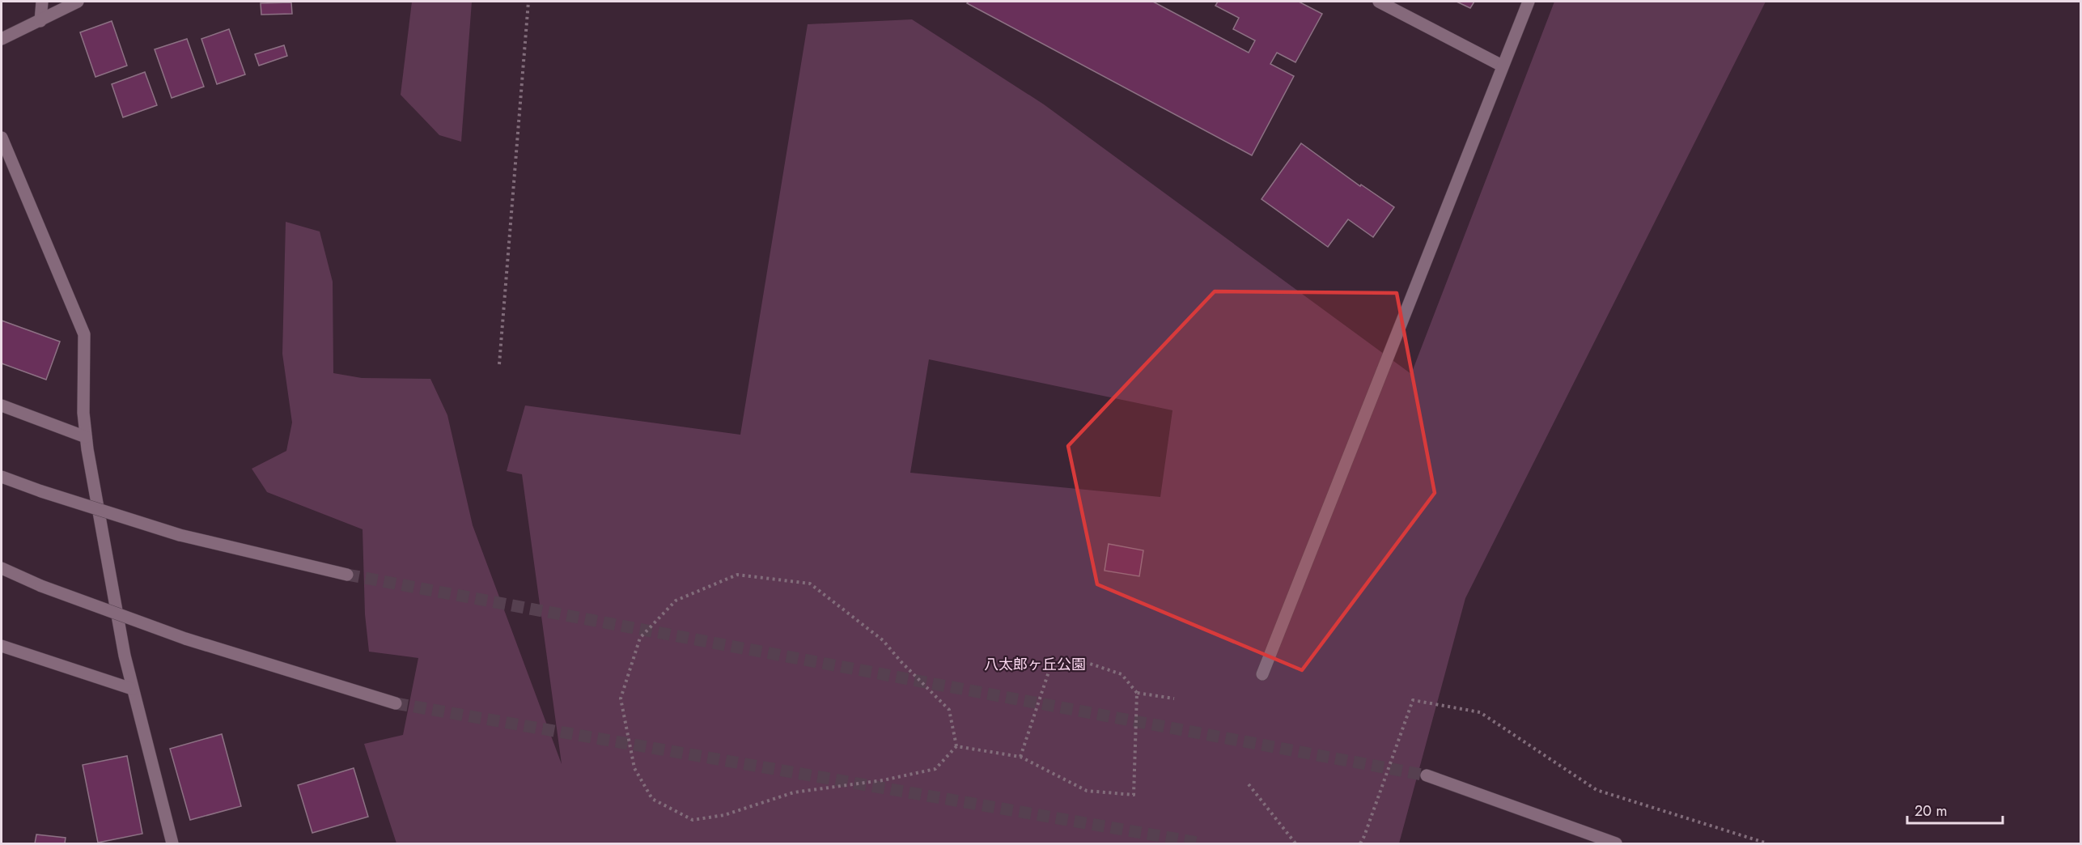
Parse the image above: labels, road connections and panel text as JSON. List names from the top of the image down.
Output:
{
  "parks": ["八太郎ヶ丘公園"],
  "scale_bar": "20 m"
}
